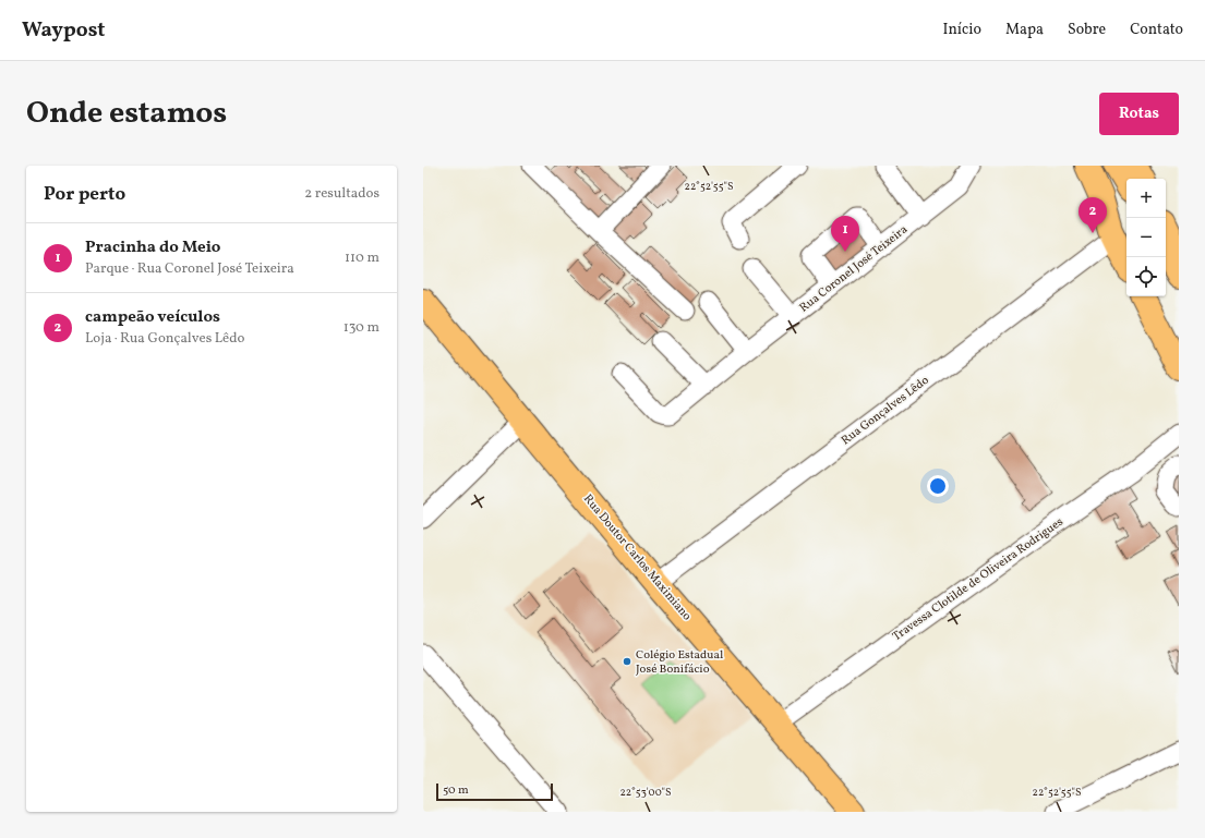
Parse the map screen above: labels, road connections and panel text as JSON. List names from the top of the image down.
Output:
{
  "streets": {
    "main road": ["Rua Doutor Carlos Maximiano"],
    "street": ["Rua Coronel José Teixeira", "Rua Gonçalves Lêdo", "Travessa Clotilde de Oliveira Rodrigues"]
  },
  "crossings": [
    ["Rua Gonçalves Lêdo", "Rua Doutor Carlos Maximiano"],
    ["Rua Doutor Carlos Maximiano", "Travessa Clotilde de Oliveira Rodrigues"]
  ],
  "places": ["Colégio Estadual José Bonifácio"],
  "scale_bar": "50 m",
  "page": {
    "header": "Waypost",
    "nav": [
      "Início",
      "Mapa",
      "Sobre",
      "Contato"
    ],
    "title": "Onde estamos",
    "buttons": "Rotas",
    "heading": ["Por perto", "2 resultados"],
    "map_buttons": ["+", "−"],
    "pins": ["2", "1"],
    "list": [
      {
        "mark": "1",
        "name": "Pracinha do Meio",
        "note": "Parque · Rua Coronel José Teixeira",
        "value": "110 m"
      },
      {
        "mark": "2",
        "name": "campeão veículos",
        "note": "Loja · Rua Gonçalves Lêdo",
        "value": "130 m"
      }
    ],
    "scale": "50 m"
  },
  "coordinates": ["22°52'55\"S", "22°53'00\"S"]
}
